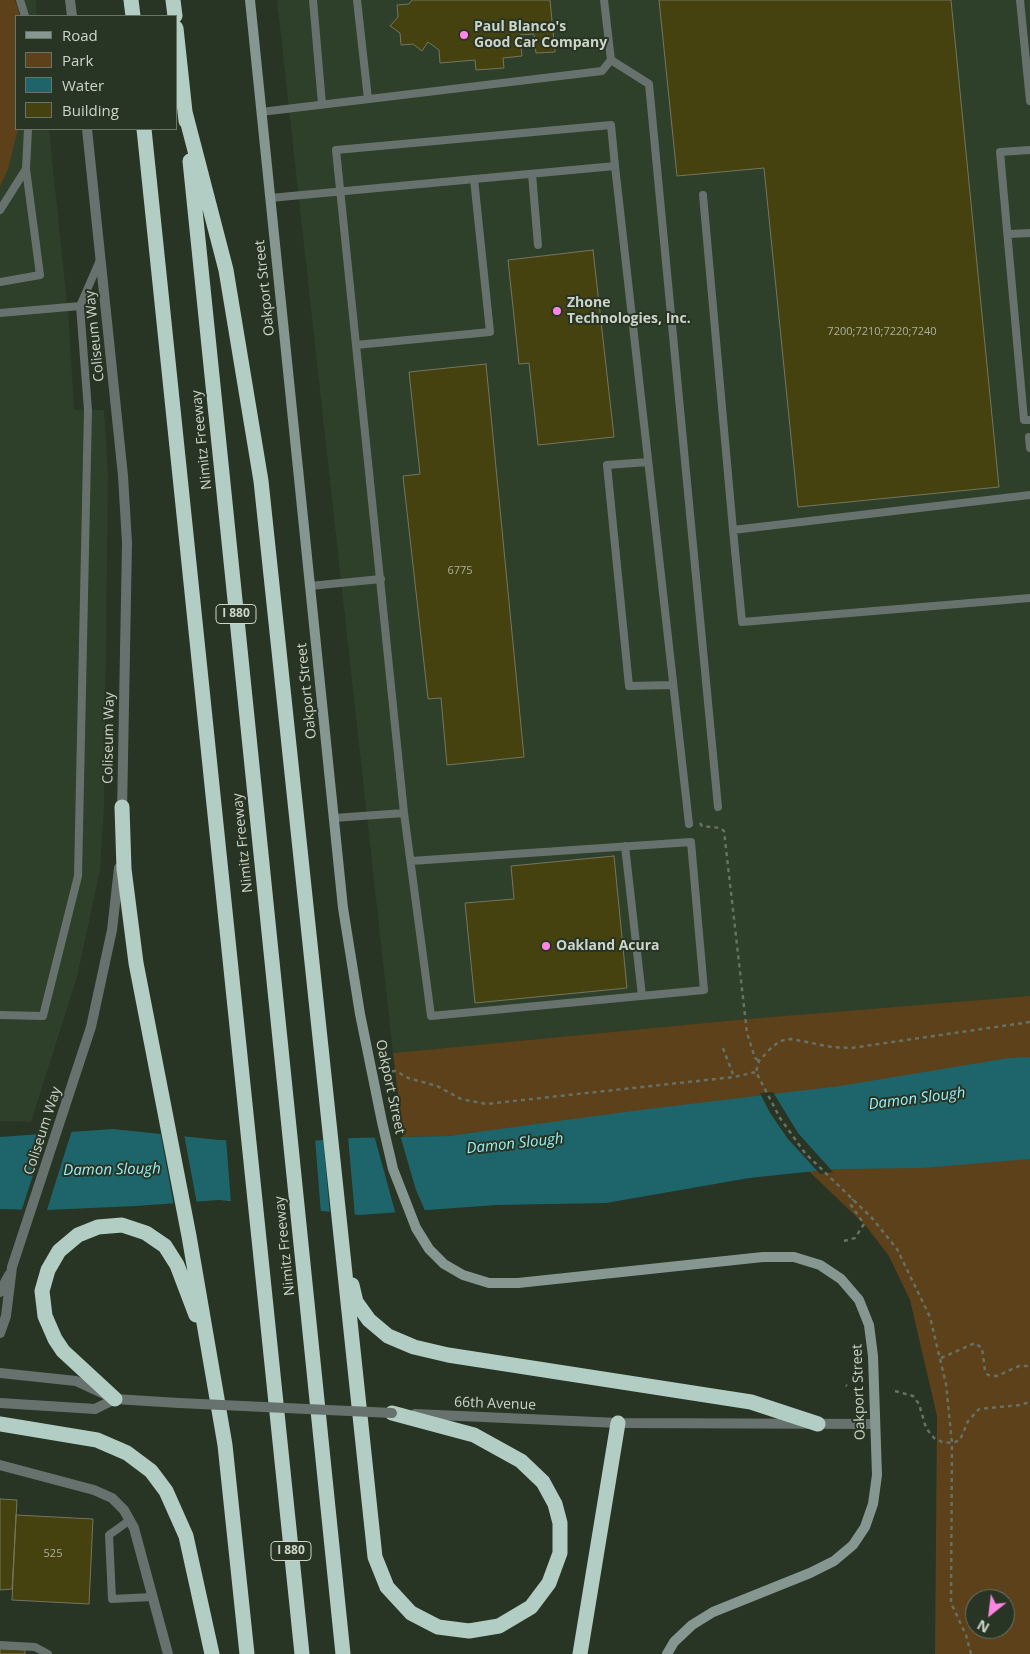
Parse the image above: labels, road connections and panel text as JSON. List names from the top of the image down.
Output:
{
  "streets": {
    "highway": ["Nimitz Freeway", "I 880"],
    "main road": ["Oakport Street"],
    "street": ["Coliseum Way", "66th Avenue"]
  },
  "crossings": [
    ["Oakport Street", "66th Avenue"]
  ],
  "water": ["Damon Slough"],
  "places": ["Paul Blanco's Good Car Company", "Zhone Technologies, Inc.", "Oakland Acura"],
  "house_numbers": ["7200;7210;7220;7240", "6775", "525"],
  "legend": [
    "Road",
    "Park",
    "Water",
    "Building"
  ],
  "north": "bottom left"
}
